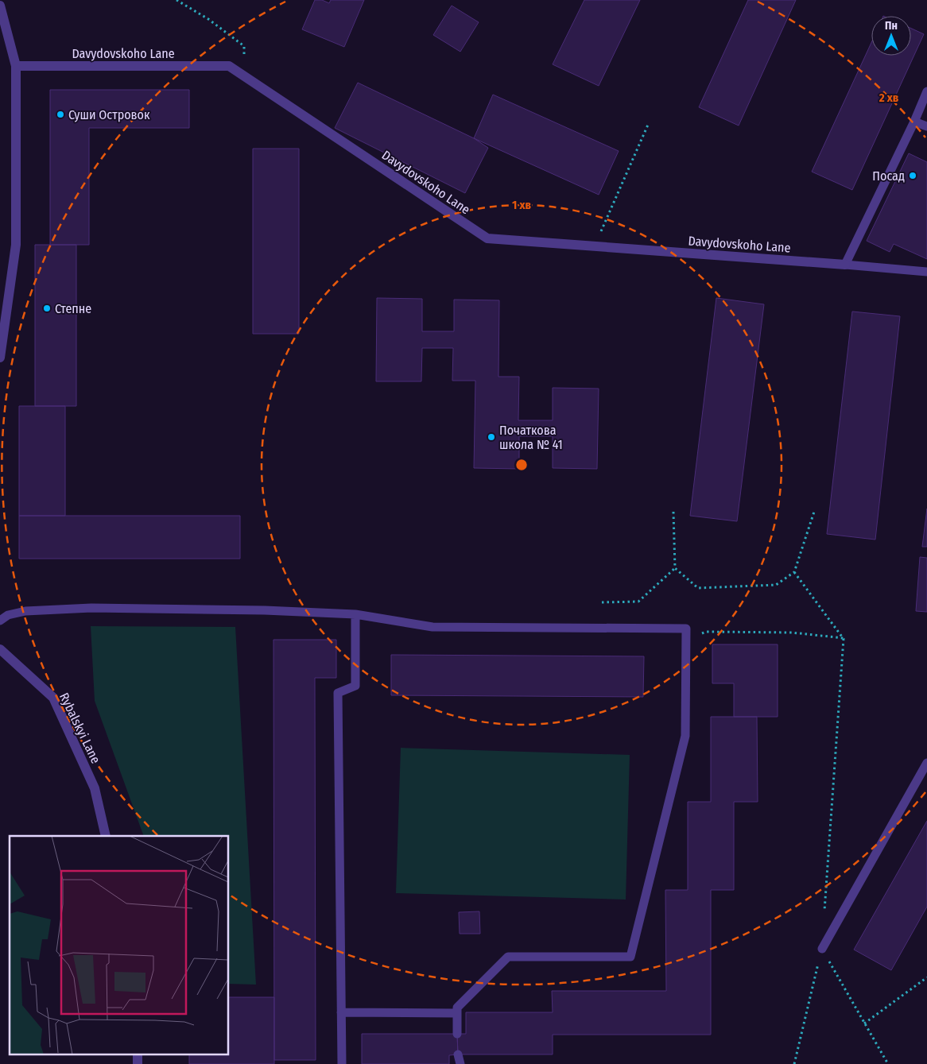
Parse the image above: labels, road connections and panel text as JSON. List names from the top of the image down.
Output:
{
  "streets": {
    "street": ["Davydovskoho Lane", "Rybalskyi Lane"]
  },
  "places": [
    "Суши Островок",
    "Посад",
    "Степне",
    "Початкова школа № 41"
  ],
  "north": "top",
  "rings": ["2 хв", "1 хв"]
}
